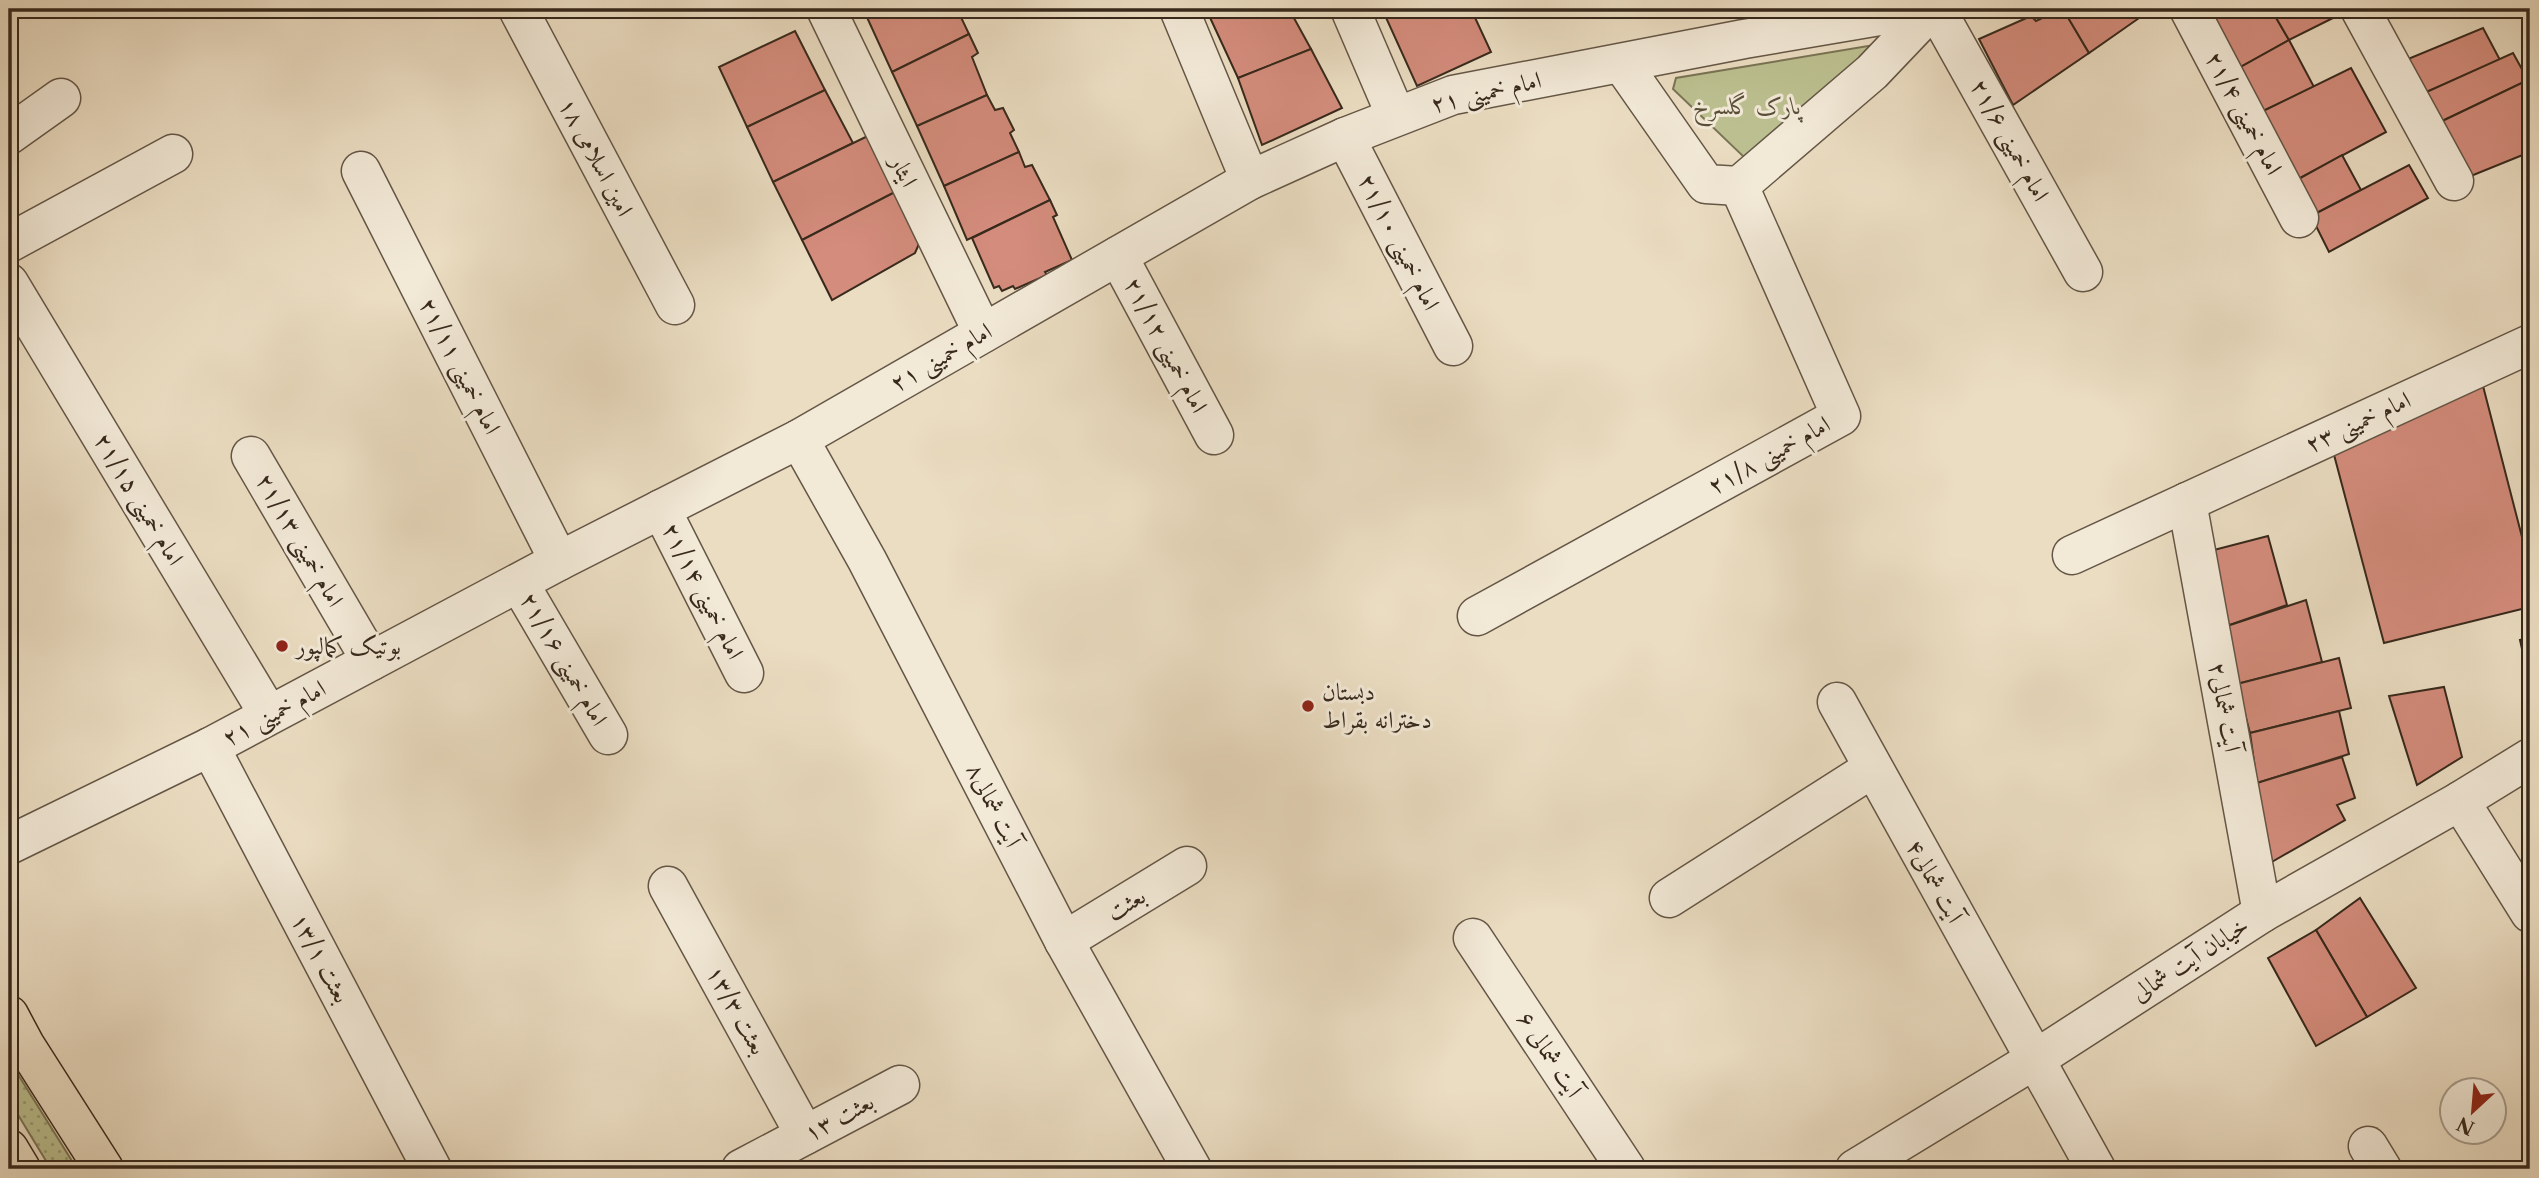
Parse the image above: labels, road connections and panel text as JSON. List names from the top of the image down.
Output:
{
  "streets": {
    "street": [
      "امام خمینی ۲۱",
      "امام خمینی ۲۱/۴",
      "امام خمینی ۲۱/۶",
      "امین اسلامی ۱۸",
      "ایثار",
      "امام خمینی ۲۱/۱۰",
      "امام خمینی ۲۱/۱۲",
      "امام خمینی ۲۱/۱۱",
      "امام خمینی ۲۳",
      "امام خمینی ۲۱/۸",
      "امام خمینی ۲۱/۱۵",
      "امام خمینی ۲۱/۱۳",
      "امام خمینی ۲۱/۱۴",
      "امام خمینی ۲۱/۱۶",
      "آیت شمالی۲",
      "آیت شمالی۸",
      "آیت شمالی۴",
      "بعثت",
      "بعثت ۱۳/۱",
      "خیابان آیت شمالی",
      "بعثت ۱۳/۳",
      "آیت شمالی ۶",
      "بعثت ۱۳"
    ]
  },
  "crossings": [
    ["امام خمینی ۲۱", "ایثار"],
    ["امام خمینی ۲۱", "امام خمینی ۲۱/۱۰"],
    ["امام خمینی ۲۱", "امام خمینی ۲۱/۱۲"],
    ["امام خمینی ۲۱", "امام خمینی ۲۱/۱۱"],
    ["امام خمینی ۲۱", "امام خمینی ۲۱/۱۵"],
    ["امام خمینی ۲۱", "امام خمینی ۲۱/۱۳"],
    ["امام خمینی ۲۱", "امام خمینی ۲۱/۱۴"],
    ["امام خمینی ۲۱", "امام خمینی ۲۱/۱۶"],
    ["امام خمینی ۲۱", "آیت شمالی۸"],
    ["امام خمینی ۲۱", "بعثت ۱۳/۱"],
    ["امام خمینی ۲۳", "آیت شمالی۲"],
    ["آیت شمالی۲", "خیابان آیت شمالی"],
    ["آیت شمالی۸", "بعثت"],
    ["آیت شمالی۴", "خیابان آیت شمالی"],
    ["بعثت ۱۳/۳", "بعثت ۱۳"]
  ],
  "parks": ["پارک گلسرخ"],
  "places": ["بوتیک کمالپور", "دبستان دخترانه بقراط"],
  "north": "bottom left"
}
